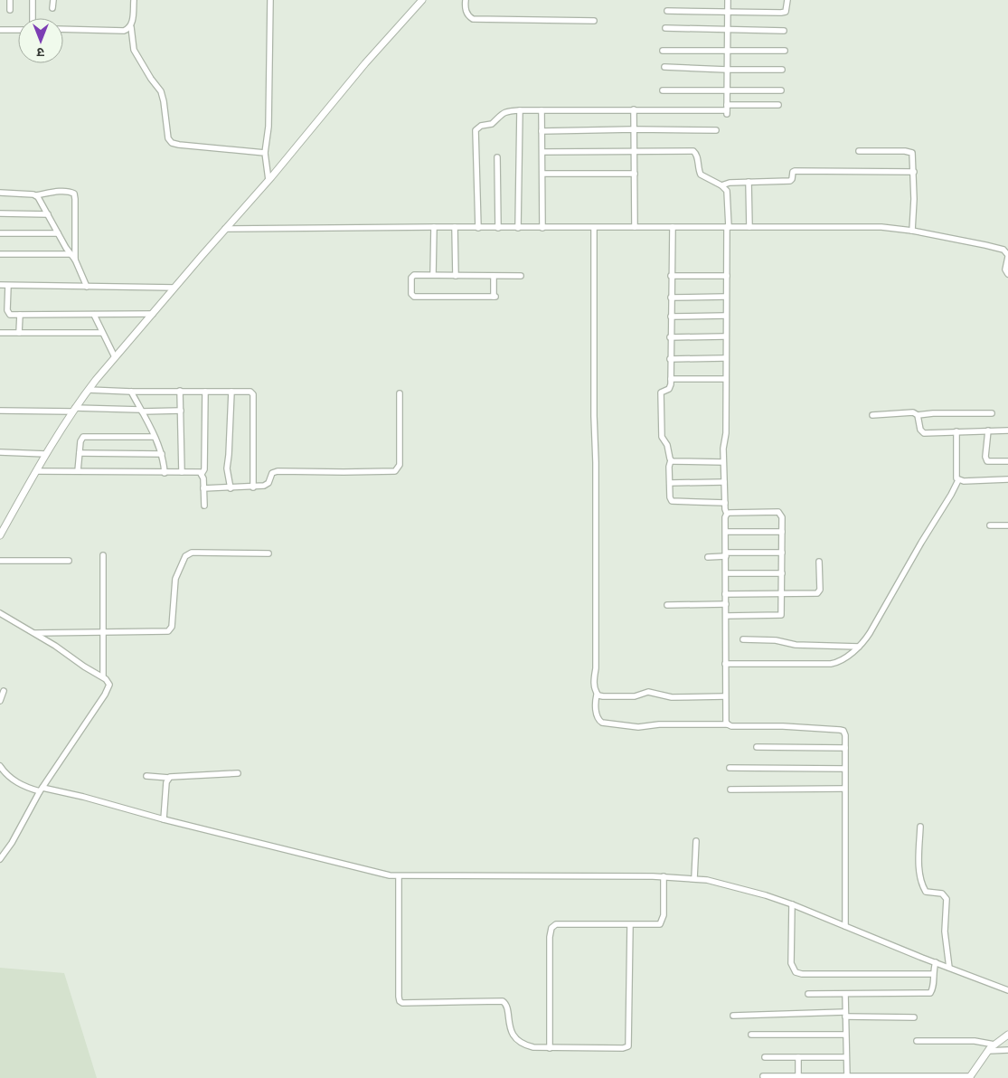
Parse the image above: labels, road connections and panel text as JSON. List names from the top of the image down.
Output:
{
  "north": "bottom"
}
